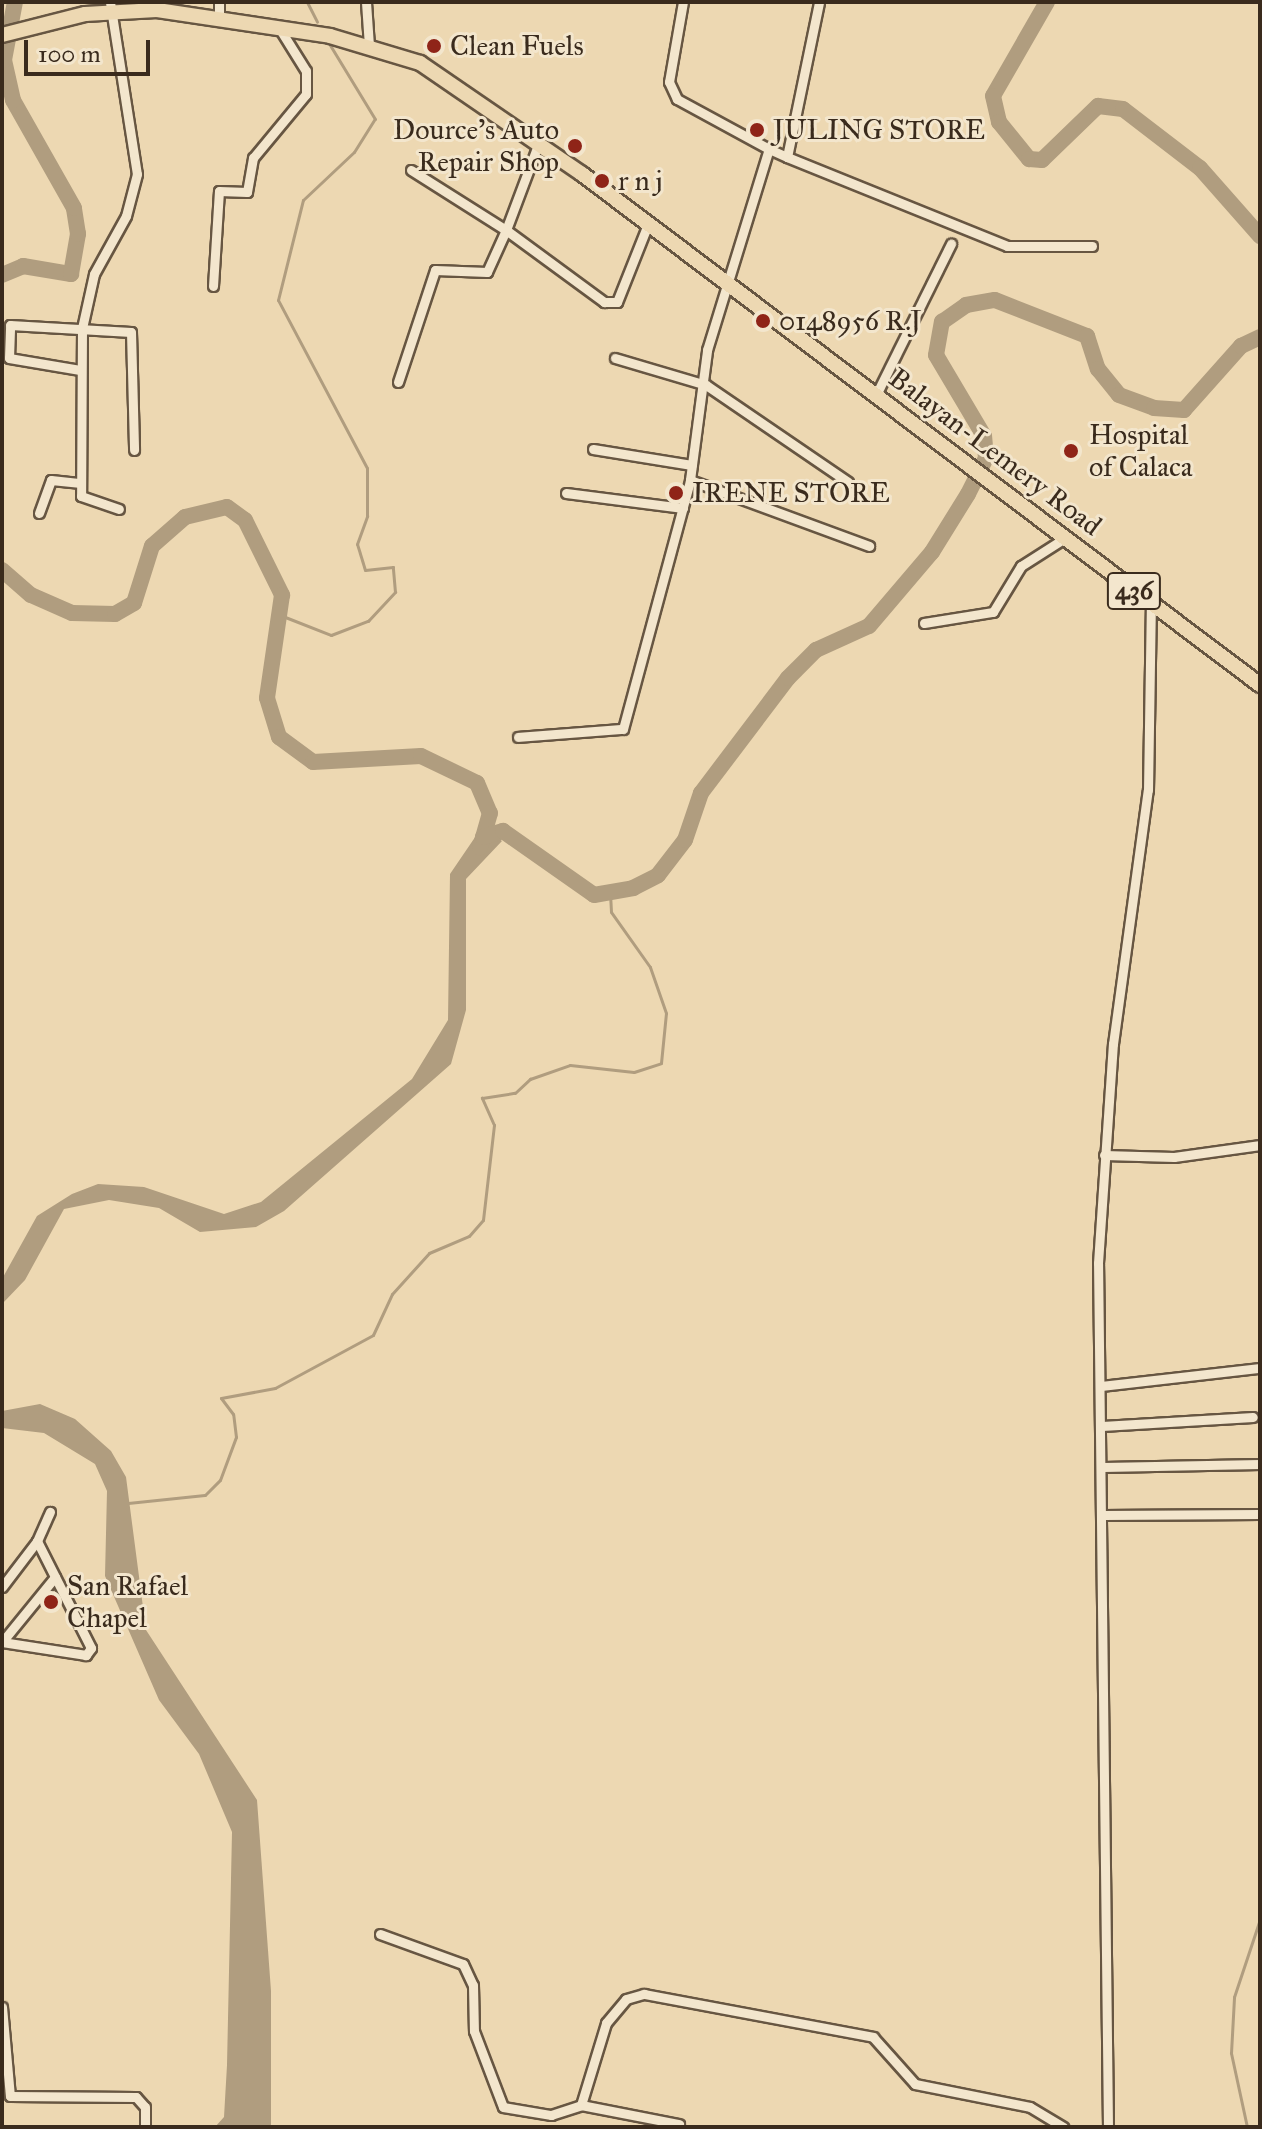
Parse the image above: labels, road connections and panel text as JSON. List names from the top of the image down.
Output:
{
  "streets": {
    "main road": ["Balayan-Lemery Road", "436"]
  },
  "places": [
    "Clean Fuels",
    "JULING STORE",
    "Dource’s Auto Repair Shop",
    "r n j",
    "0148956 R.J",
    "Hospital of Calaca",
    "IRENE STORE",
    "San Rafael Chapel"
  ],
  "scale_bar": "100 m"
}
